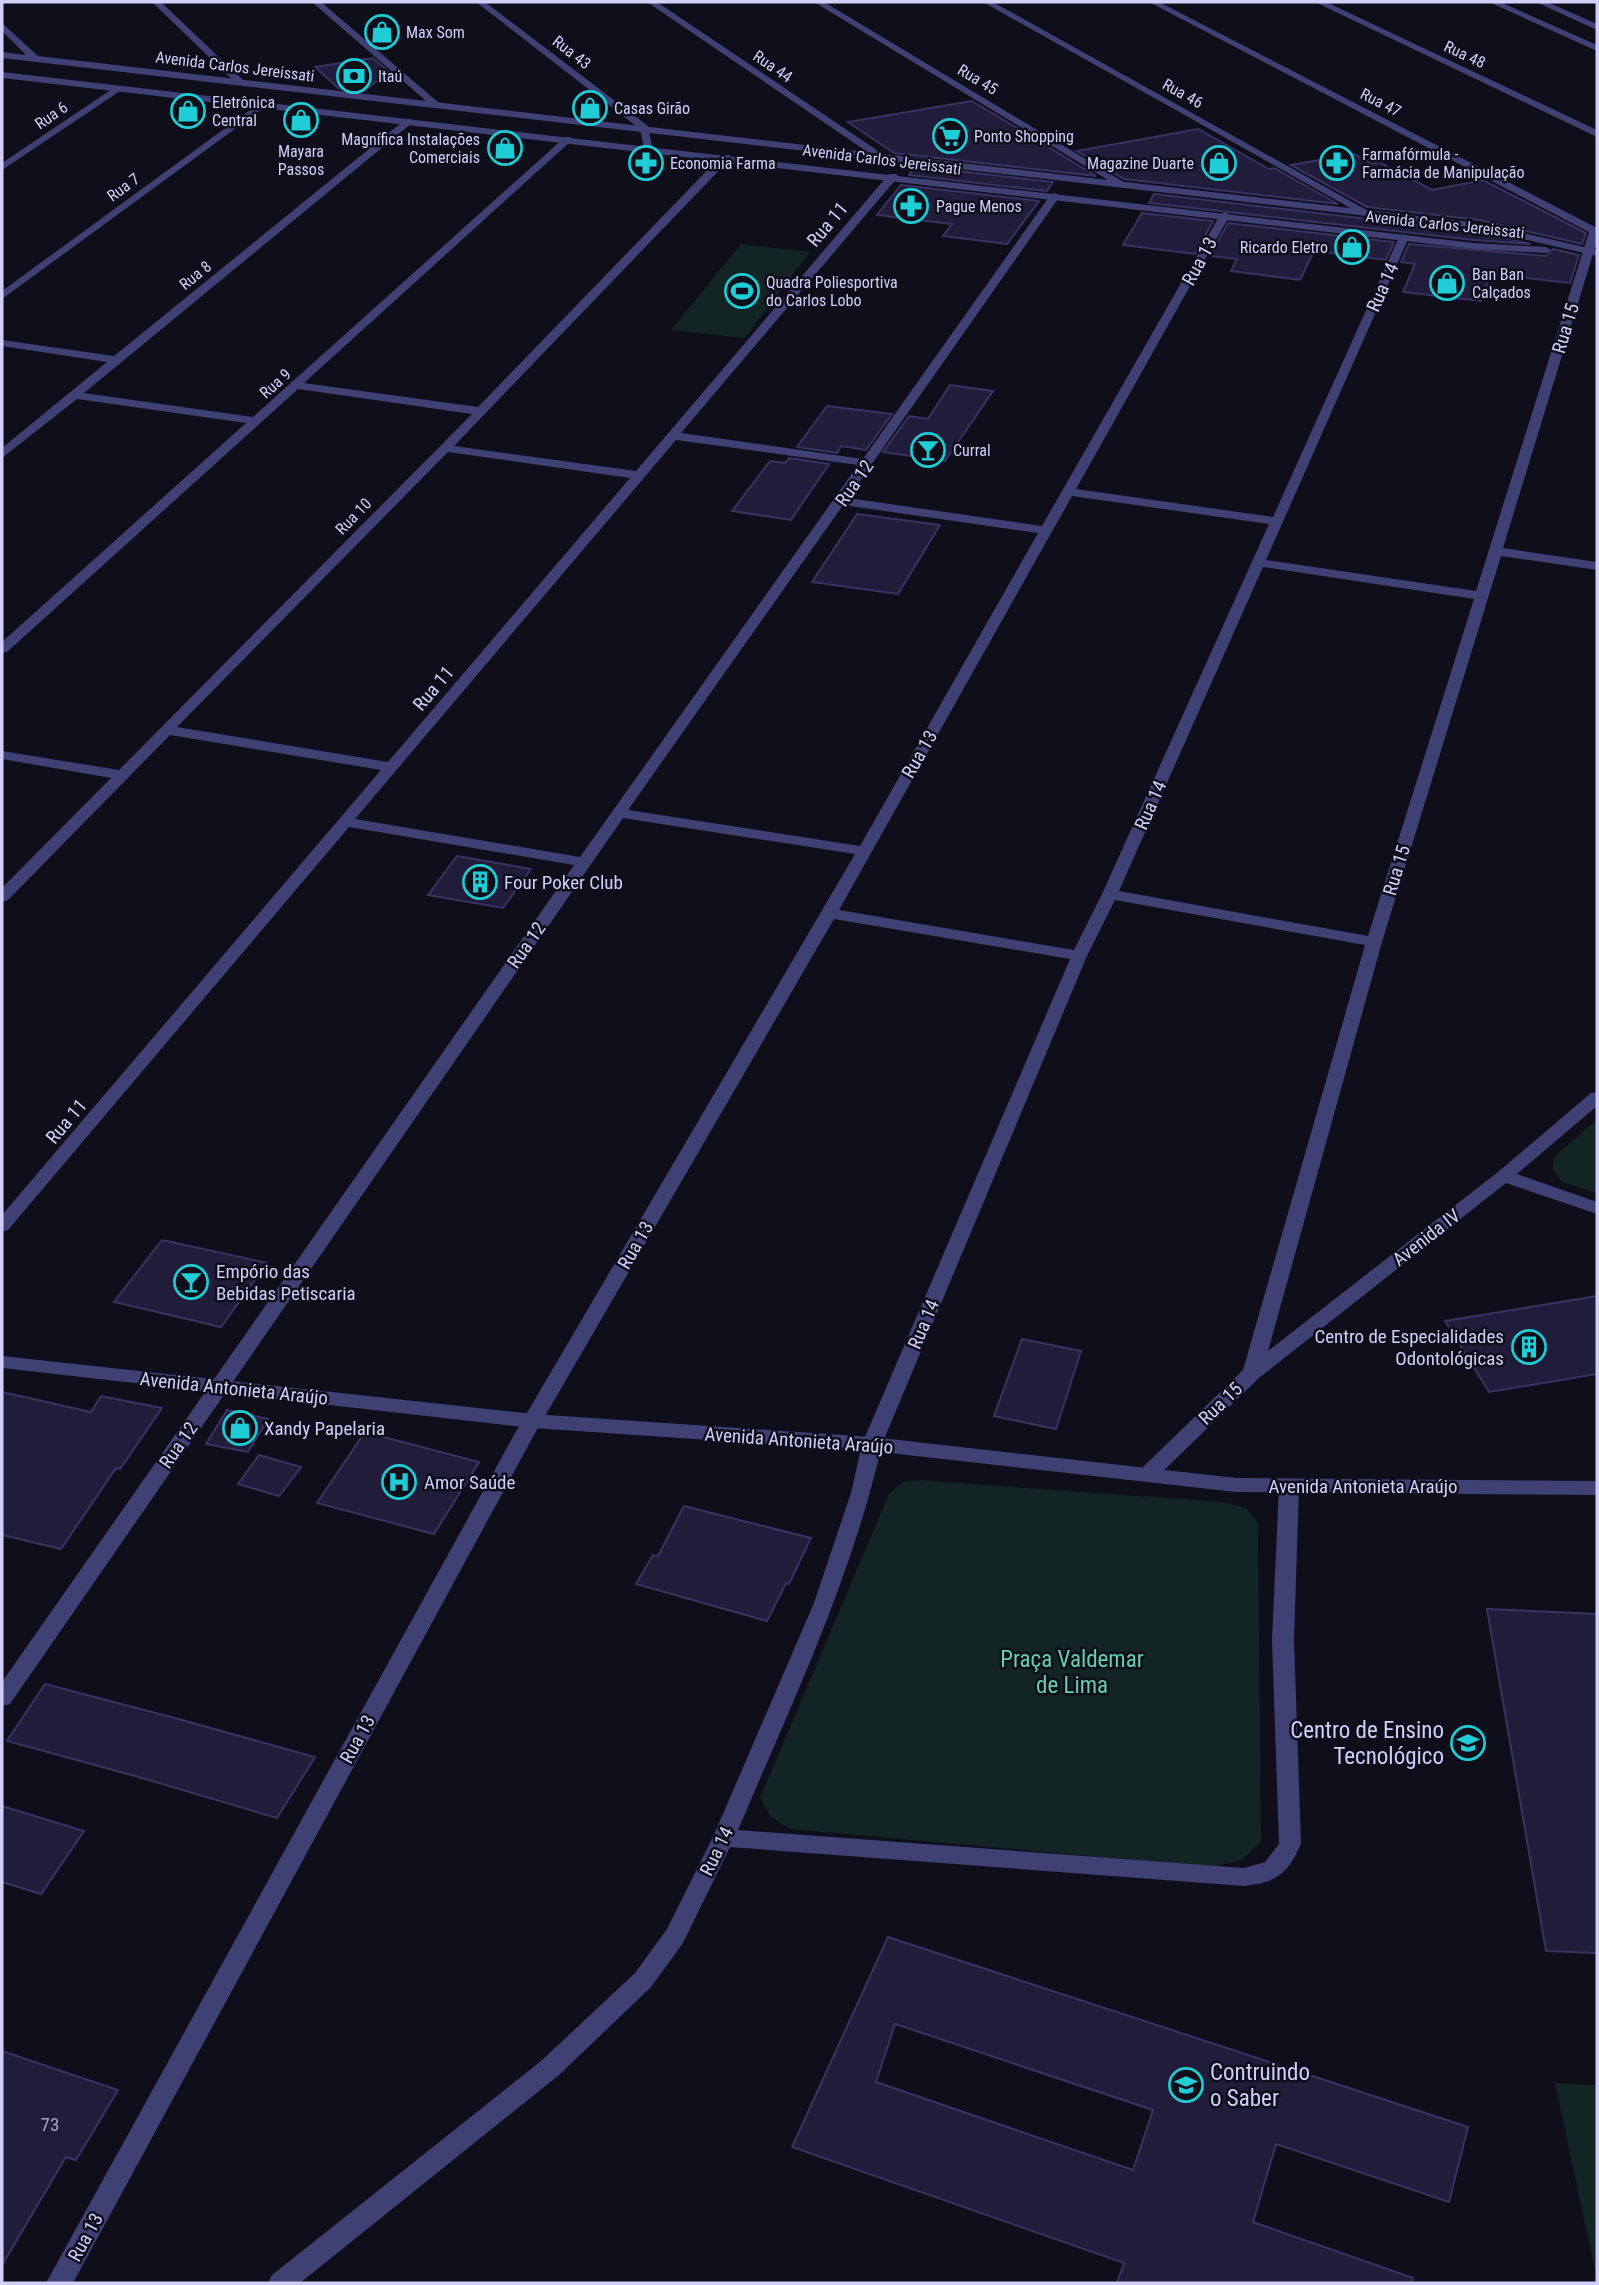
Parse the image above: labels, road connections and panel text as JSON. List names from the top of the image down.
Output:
{
  "streets": {
    "street": [
      "Rua 43",
      "Rua 48",
      "Avenida Carlos Jereissati",
      "Rua 44",
      "Rua 45",
      "Rua 46",
      "Rua 47",
      "Rua 6",
      "Rua 7",
      "Rua 11",
      "Rua 13",
      "Rua 8",
      "Rua 14",
      "Rua 15",
      "Rua 9",
      "Rua 12",
      "Rua 10",
      "Avenida IV",
      "Avenida Antonieta Araújo"
    ]
  },
  "crossings": [
    ["Rua 43", "Avenida Carlos Jereissati"],
    ["Avenida Carlos Jereissati", "Rua 44"],
    ["Avenida Carlos Jereissati", "Rua 45"],
    ["Avenida Carlos Jereissati", "Rua 46"],
    ["Avenida Carlos Jereissati", "Rua 6"],
    ["Avenida Carlos Jereissati", "Rua 7"],
    ["Avenida Carlos Jereissati", "Rua 11"],
    ["Avenida Carlos Jereissati", "Rua 13"],
    ["Avenida Carlos Jereissati", "Rua 8"],
    ["Avenida Carlos Jereissati", "Rua 14"],
    ["Avenida Carlos Jereissati", "Rua 15"],
    ["Avenida Carlos Jereissati", "Rua 9"],
    ["Avenida Carlos Jereissati", "Rua 12"],
    ["Avenida Carlos Jereissati", "Rua 10"],
    ["Rua 47", "Rua 15"],
    ["Rua 13", "Avenida Antonieta Araújo"],
    ["Rua 14", "Avenida Antonieta Araújo"],
    ["Rua 15", "Avenida IV"],
    ["Rua 15", "Avenida Antonieta Araújo"],
    ["Rua 12", "Avenida Antonieta Araújo"]
  ],
  "parks": ["Praça Valdemar de Lima"],
  "places": {
    "shop": [
      "Max Som",
      "Casas Girão",
      "Eletrônica Central",
      "Mayara Passos",
      "Magnífica Instalações Comerciais",
      "Magazine Duarte",
      "Ricardo Eletro",
      "Ban Ban Calçados",
      "Xandy Papelaria"
    ],
    "bank": ["Itaú"],
    "supermarket": ["Ponto Shopping"],
    "pharmacy": ["Economia Farma", "Farmafórmula - Farmácia de Manipulação", "Pague Menos"],
    "sports": ["Quadra Poliesportiva do Carlos Lobo"],
    "bar": ["Curral", "Empório das Bebidas Petiscaria"],
    "building": ["Four Poker Club", "Centro de Especialidades Odontológicas"],
    "hospital": ["Amor Saúde"],
    "school or university": ["Centro de Ensino Tecnológico", "Contruindo o Saber"]
  },
  "house_numbers": ["73"]
}
